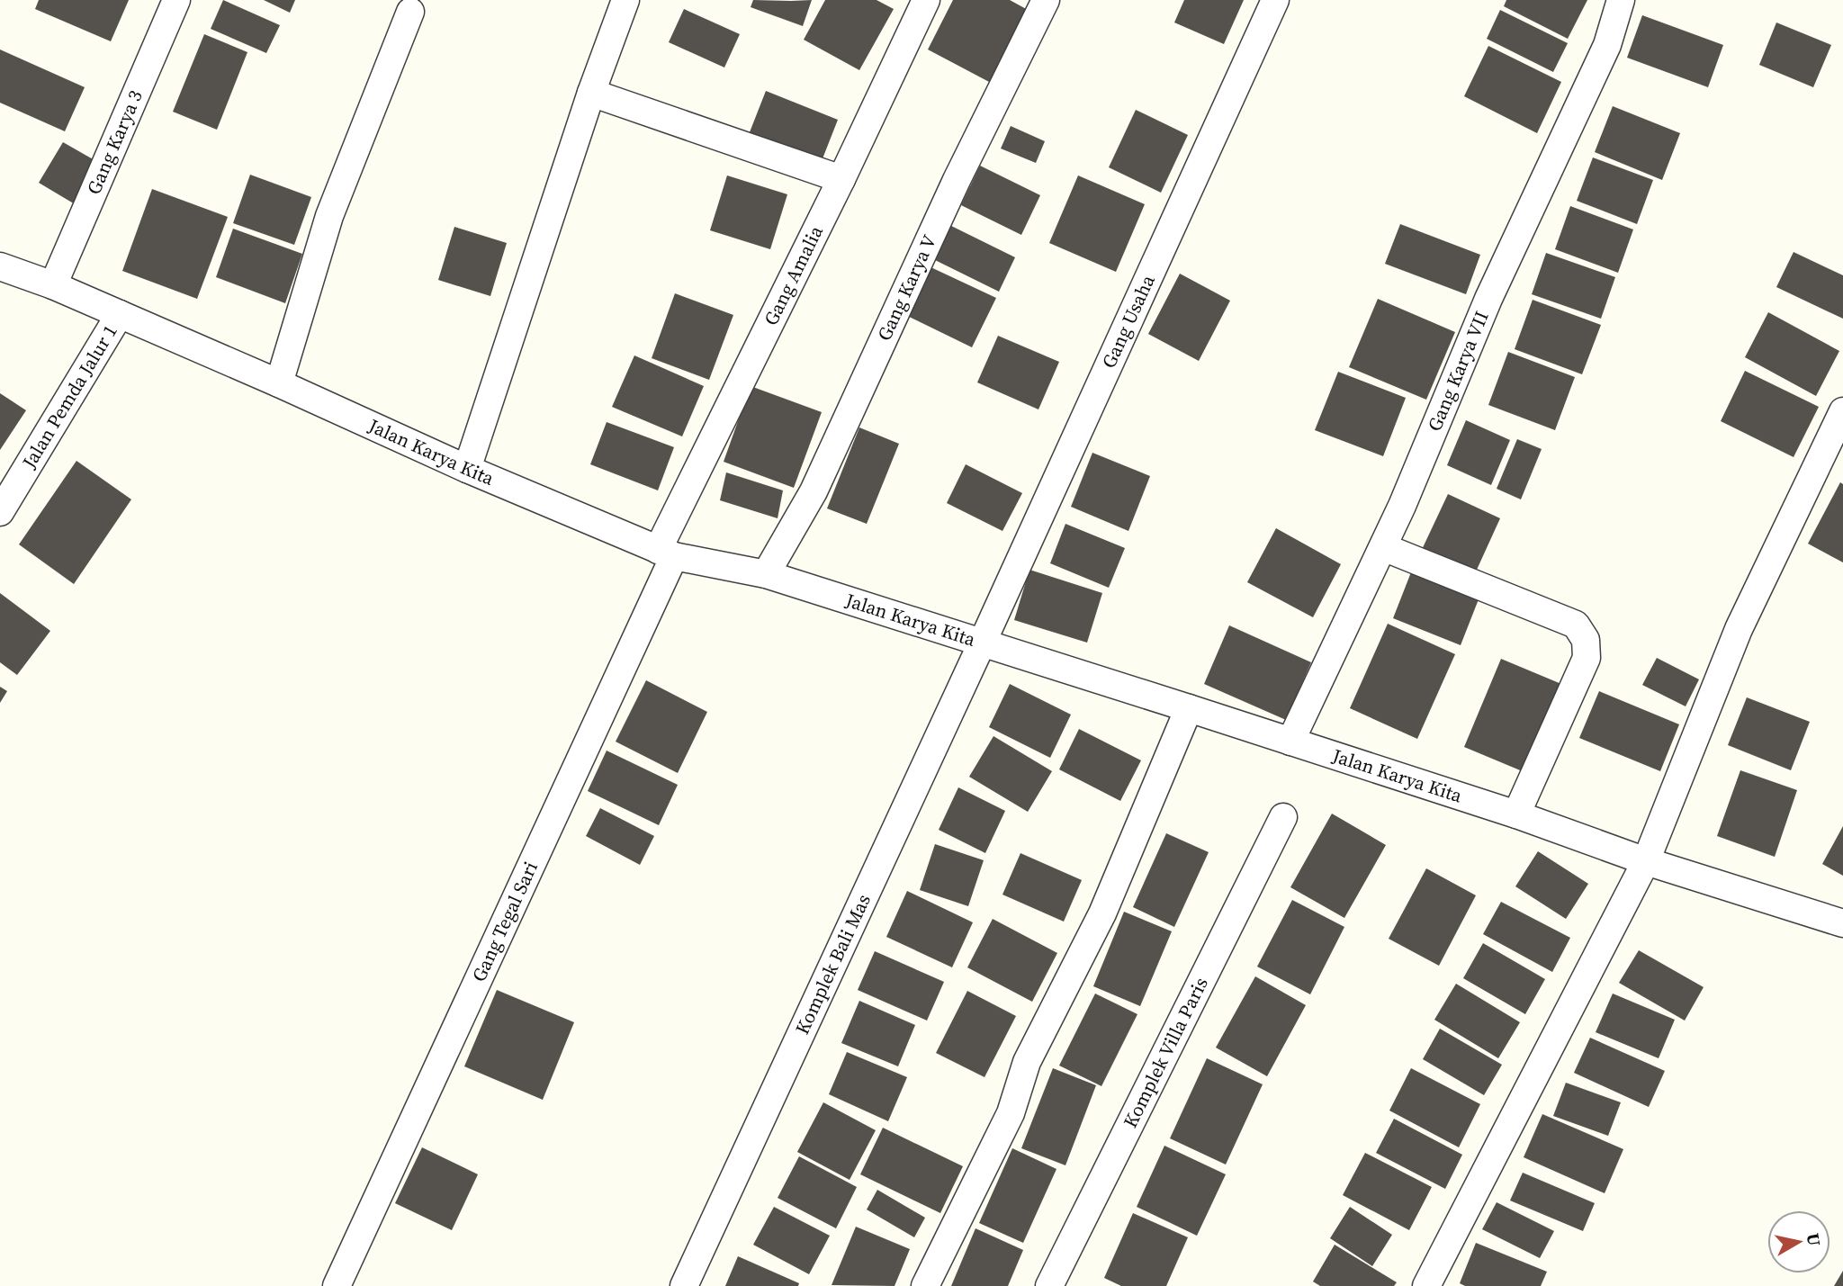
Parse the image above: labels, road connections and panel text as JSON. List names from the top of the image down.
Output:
{
  "streets": {
    "street": [
      "Gang Karya 3",
      "Gang Amalia",
      "Gang Karya V",
      "Gang Usaha",
      "Gang Karya VII",
      "Jalan Pemda Jalur 1",
      "Jalan Karya Kita",
      "Gang Tegal Sari",
      "Komplek Bali Mas",
      "Komplek Villa Paris"
    ]
  },
  "crossings": [
    ["Gang Karya 3", "Jalan Karya Kita"],
    ["Gang Amalia", "Jalan Karya Kita"],
    ["Gang Amalia", "Gang Tegal Sari"],
    ["Gang Karya V", "Jalan Karya Kita"],
    ["Gang Usaha", "Jalan Karya Kita"],
    ["Gang Usaha", "Komplek Bali Mas"],
    ["Gang Karya VII", "Jalan Karya Kita"],
    ["Jalan Pemda Jalur 1", "Jalan Karya Kita"],
    ["Jalan Karya Kita", "Gang Tegal Sari"],
    ["Jalan Karya Kita", "Komplek Bali Mas"]
  ],
  "north": "right"
}
